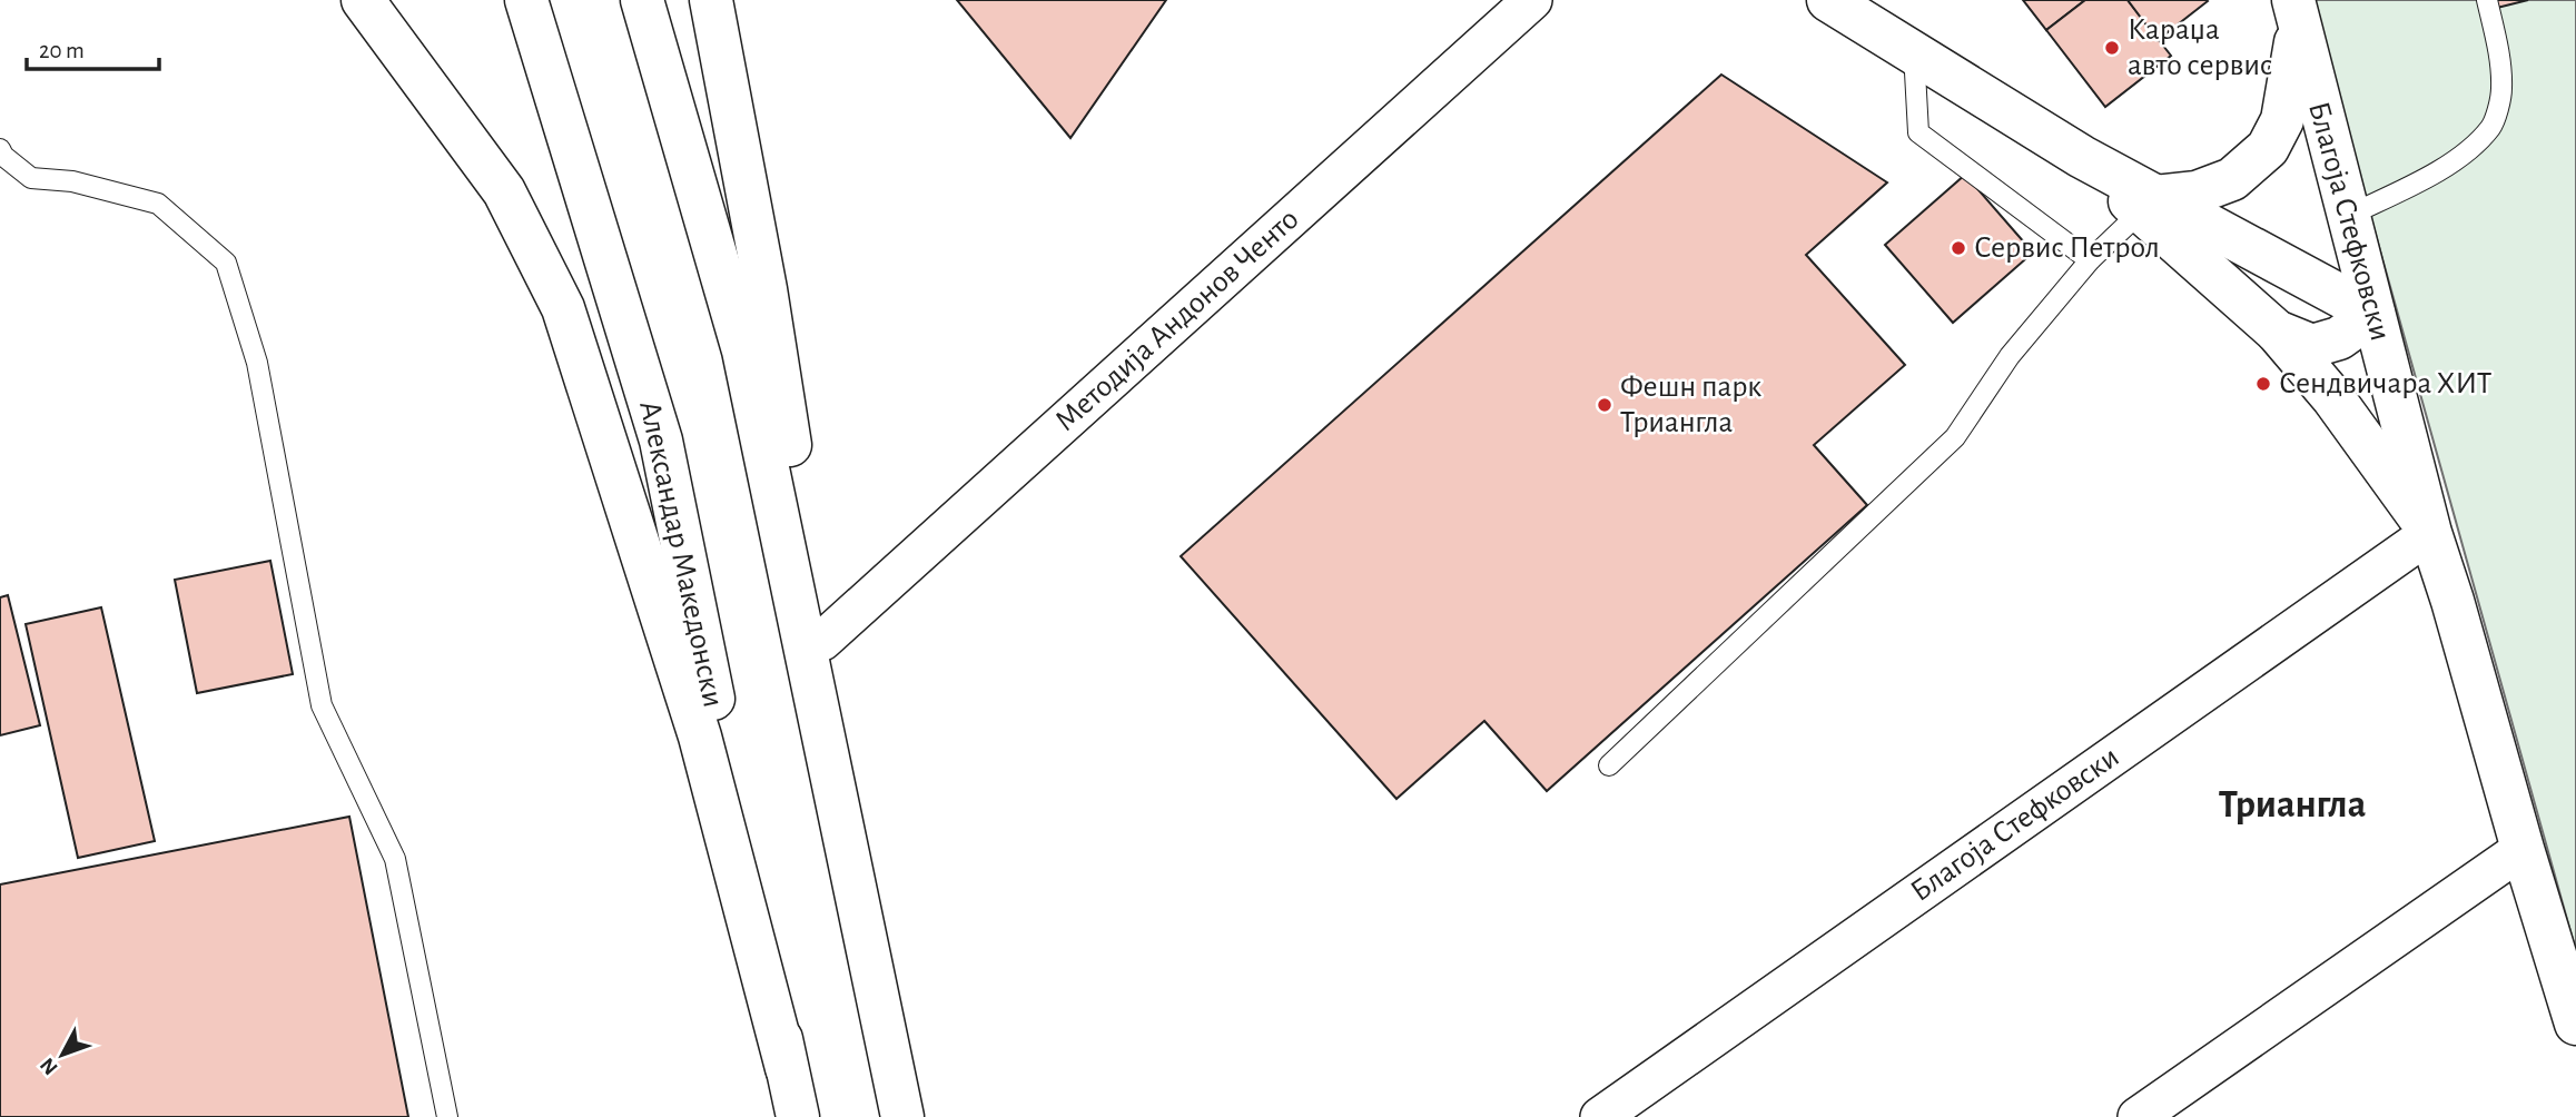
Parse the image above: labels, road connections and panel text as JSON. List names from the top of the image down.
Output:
{
  "streets": {
    "street": ["Благоја Стефковски", "Методија Андонов Ченто", "Александар Македонски"]
  },
  "districts": ["Триангла"],
  "places": [
    "Караџа авто сервис",
    "Сервис Петрол",
    "Сендвичара ХИТ",
    "Фешн парк Триангла"
  ],
  "scale_bar": "20 m",
  "north": "bottom left"
}
